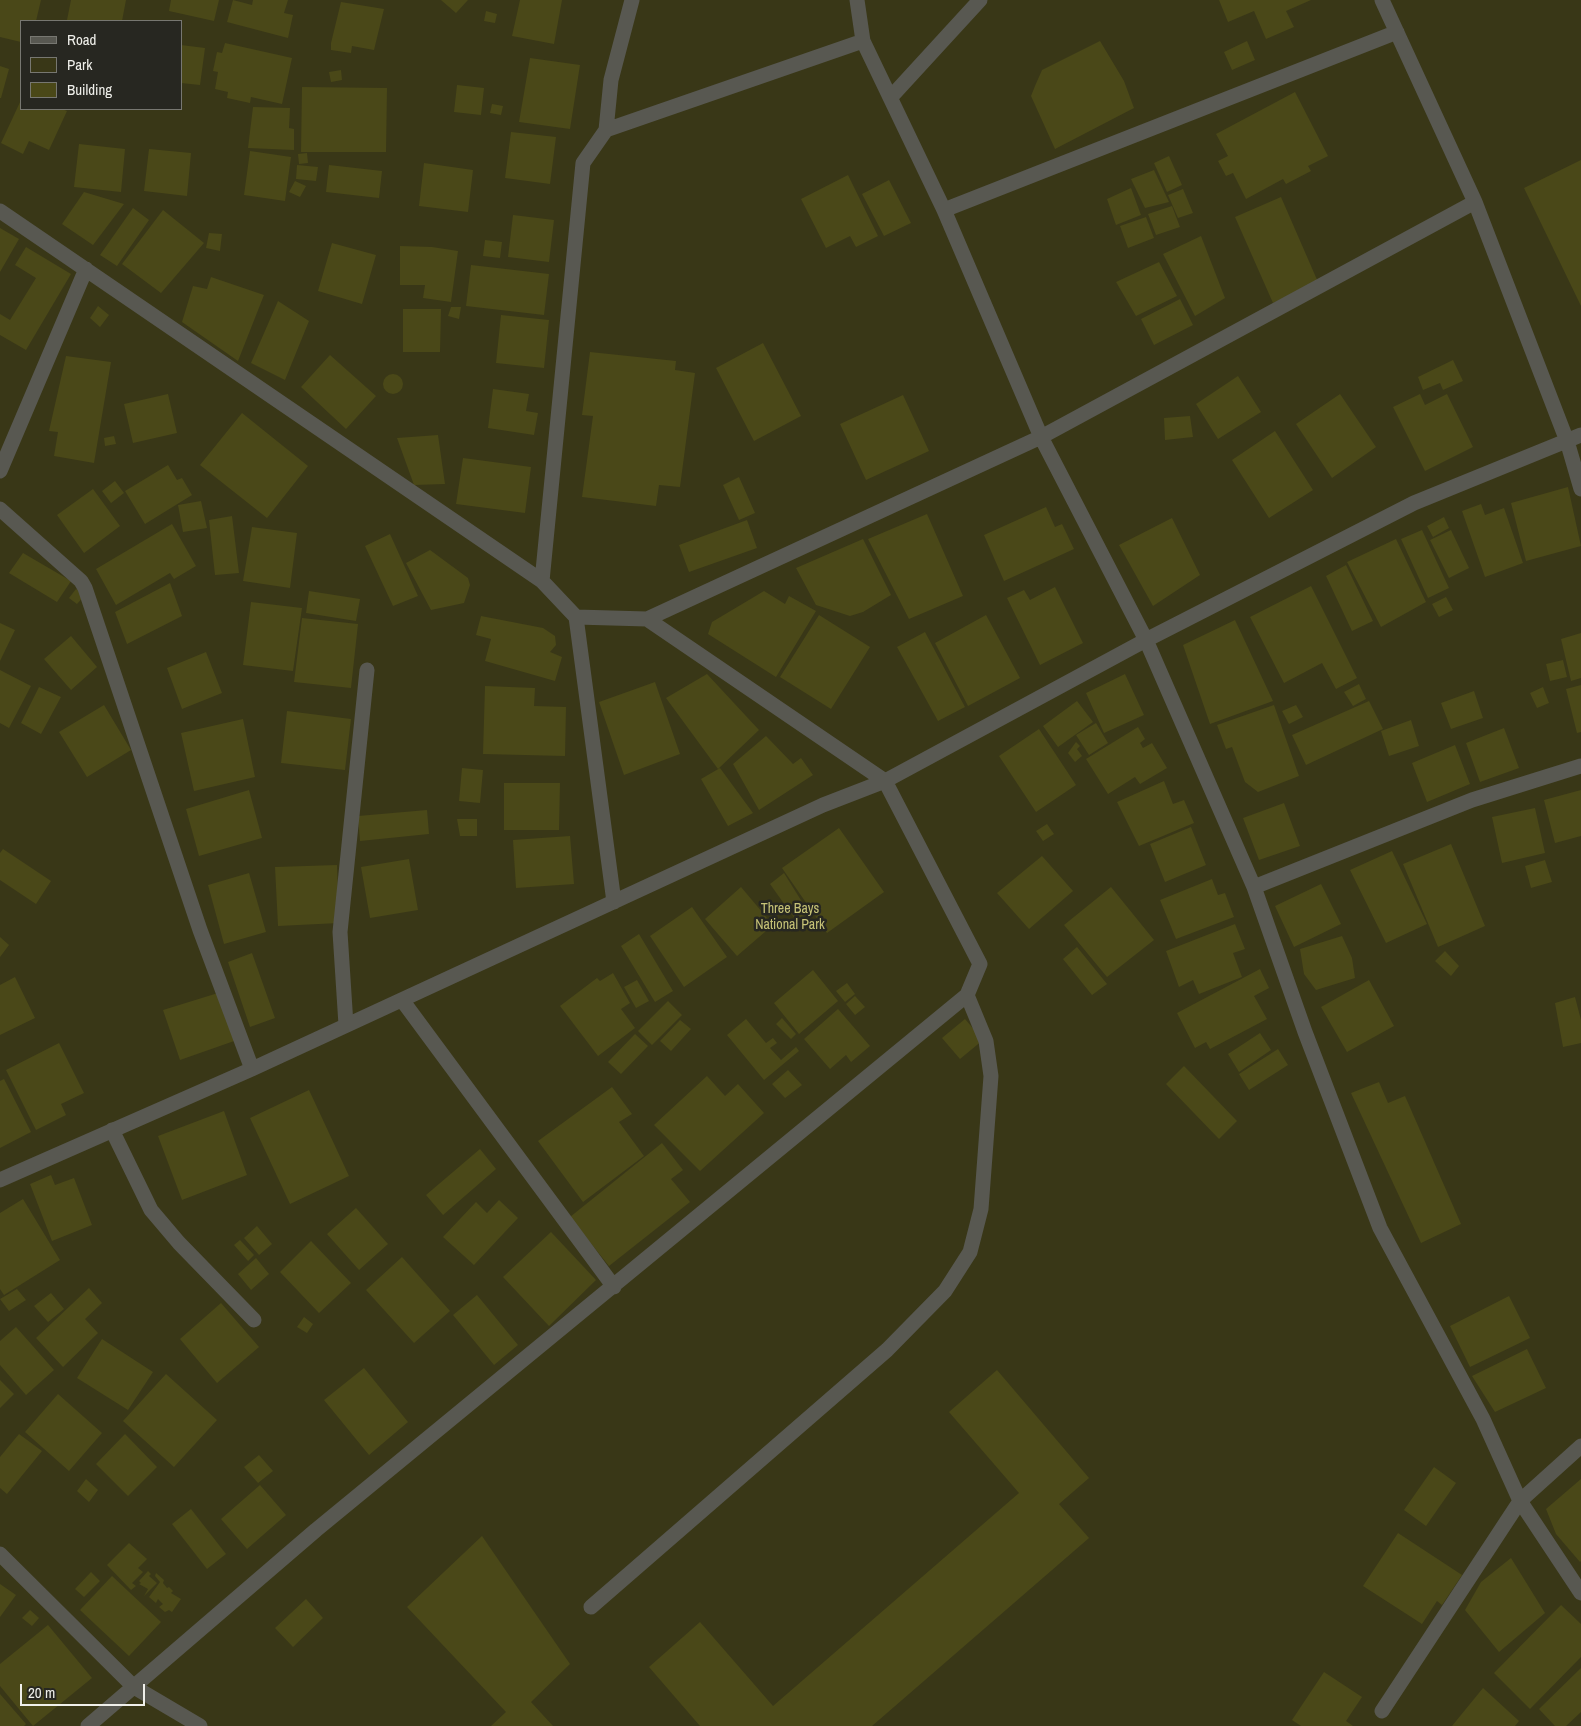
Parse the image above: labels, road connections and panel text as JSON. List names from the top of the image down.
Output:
{
  "parks": ["Three Bays National Park"],
  "legend": ["Road", "Park", "Building"],
  "scale_bar": "20 m"
}
